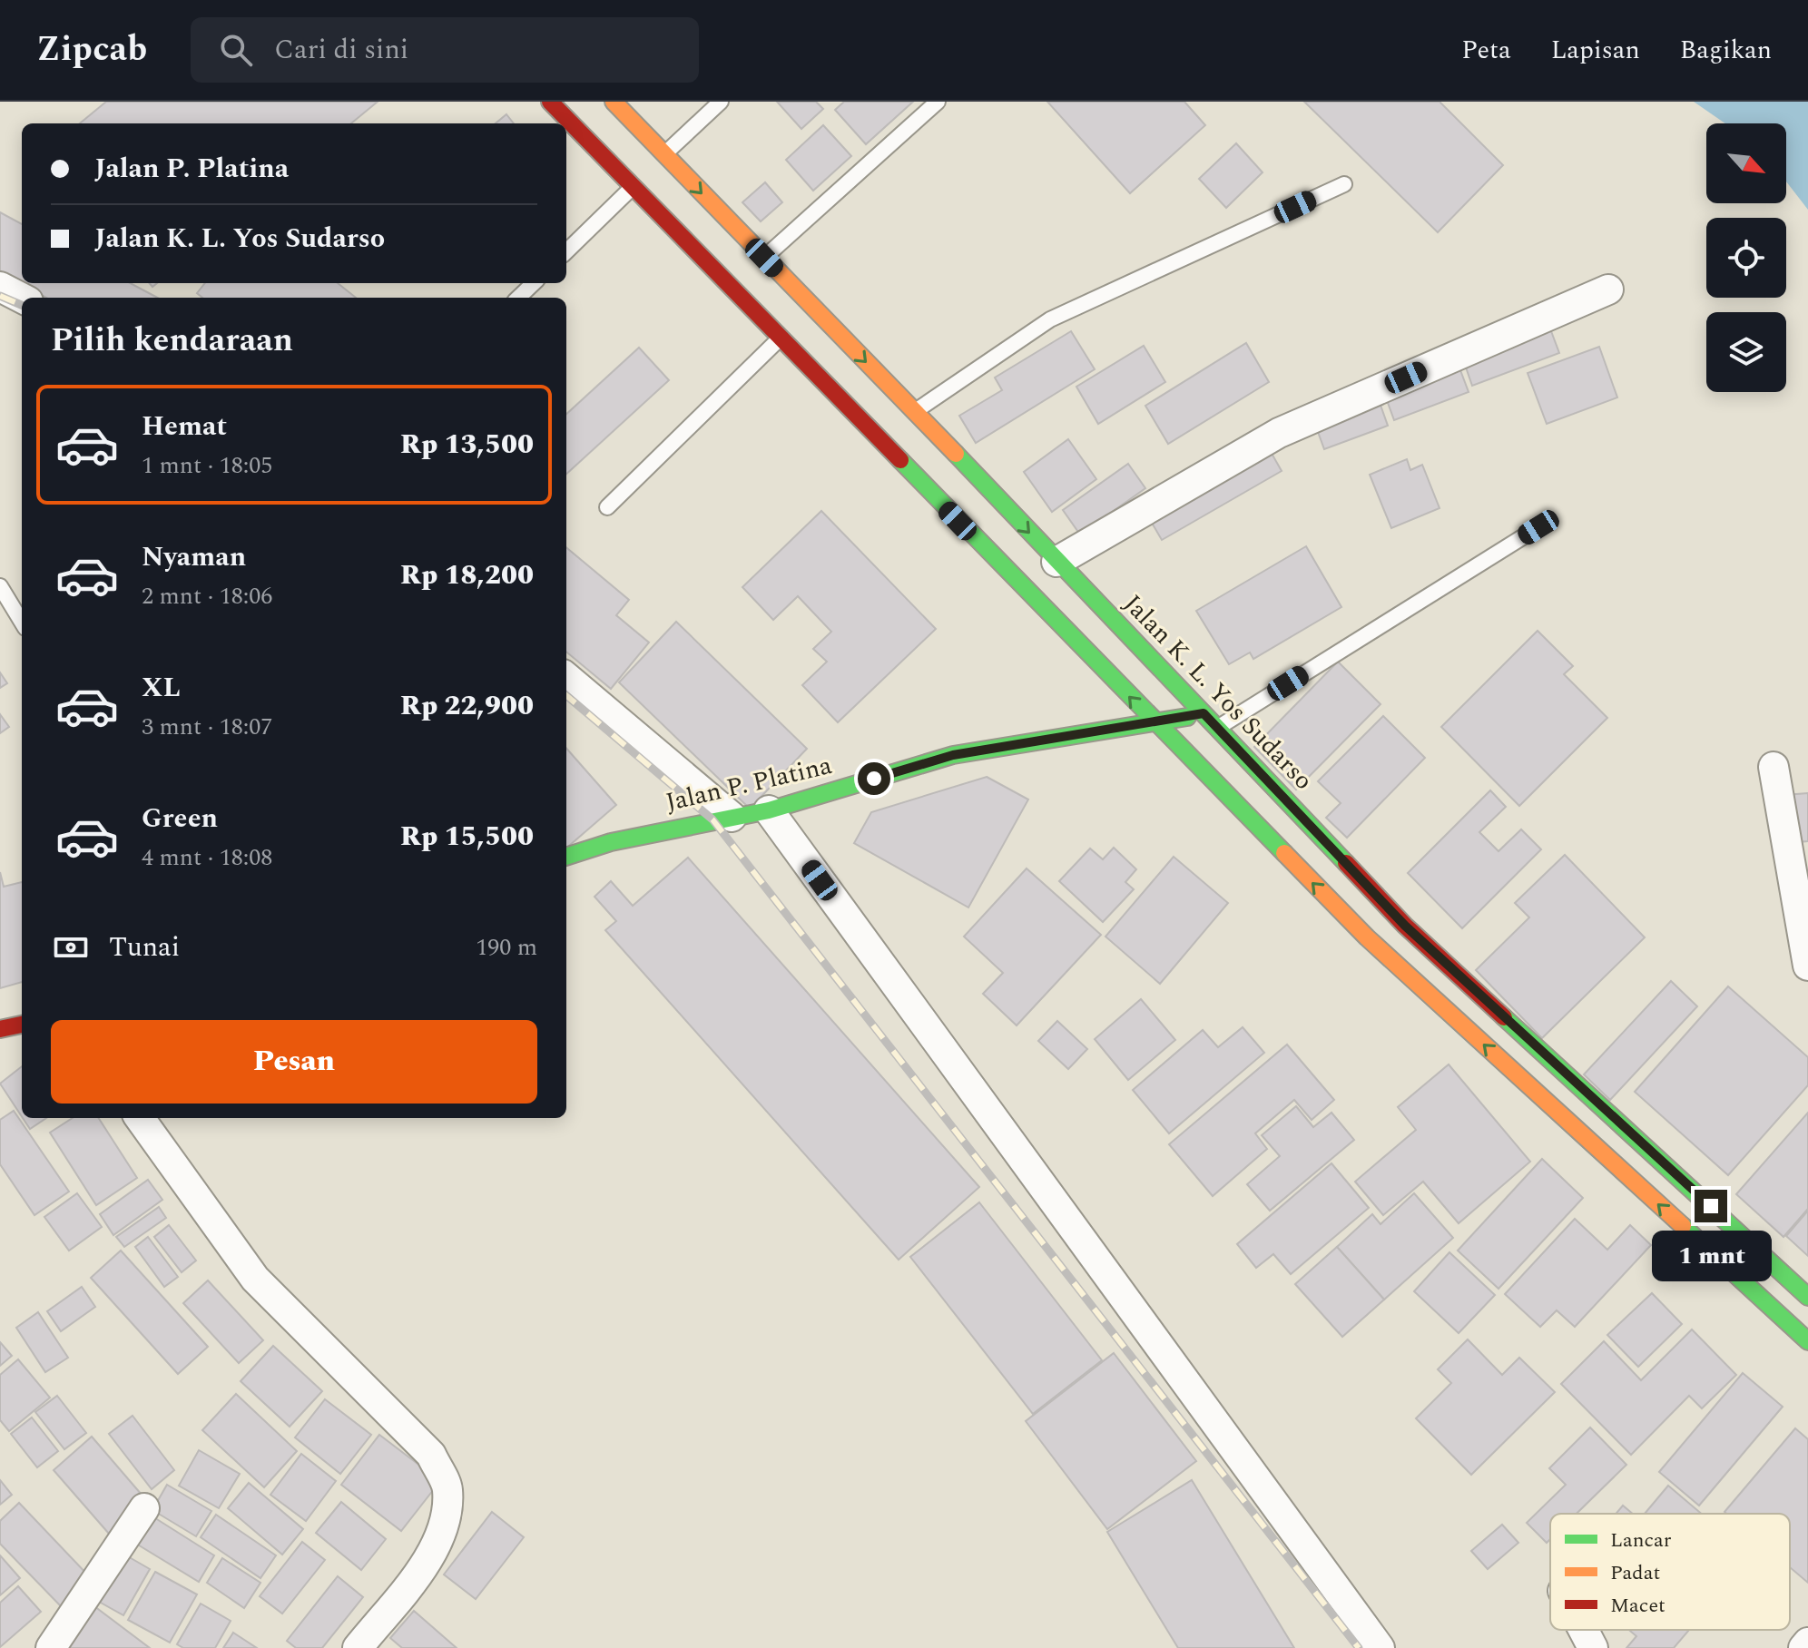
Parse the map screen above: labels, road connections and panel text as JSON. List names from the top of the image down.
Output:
{
  "streets": {
    "main road": ["Jalan K. L. Yos Sudarso", "Jalan P. Platina"]
  },
  "crossings": [
    ["Jalan K. L. Yos Sudarso", "Jalan P. Platina"]
  ],
  "legend": ["Lancar", "Padat", "Macet"],
  "north": "bottom right",
  "page": {
    "header": "Zipcab",
    "search": "Cari di sini",
    "nav": ["Peta", "Lapisan", "Bagikan"],
    "banner": ["Jalan P. Platina", "Jalan K. L. Yos Sudarso"],
    "heading": "Pilih kendaraan",
    "list": [
      {
        "name": "Hemat",
        "note": "1 mnt · 18:05",
        "value": "Rp 13,500"
      },
      {
        "name": "Nyaman",
        "note": "2 mnt · 18:06",
        "value": "Rp 18,200"
      },
      {
        "name": "XL",
        "note": "3 mnt · 18:07",
        "value": "Rp 22,900"
      },
      {
        "name": "Green",
        "note": "4 mnt · 18:08",
        "value": "Rp 15,500"
      }
    ],
    "pay": ["Tunai", "190 m"],
    "buttons": "Pesan",
    "bubble": "1 mnt"
  }
}
